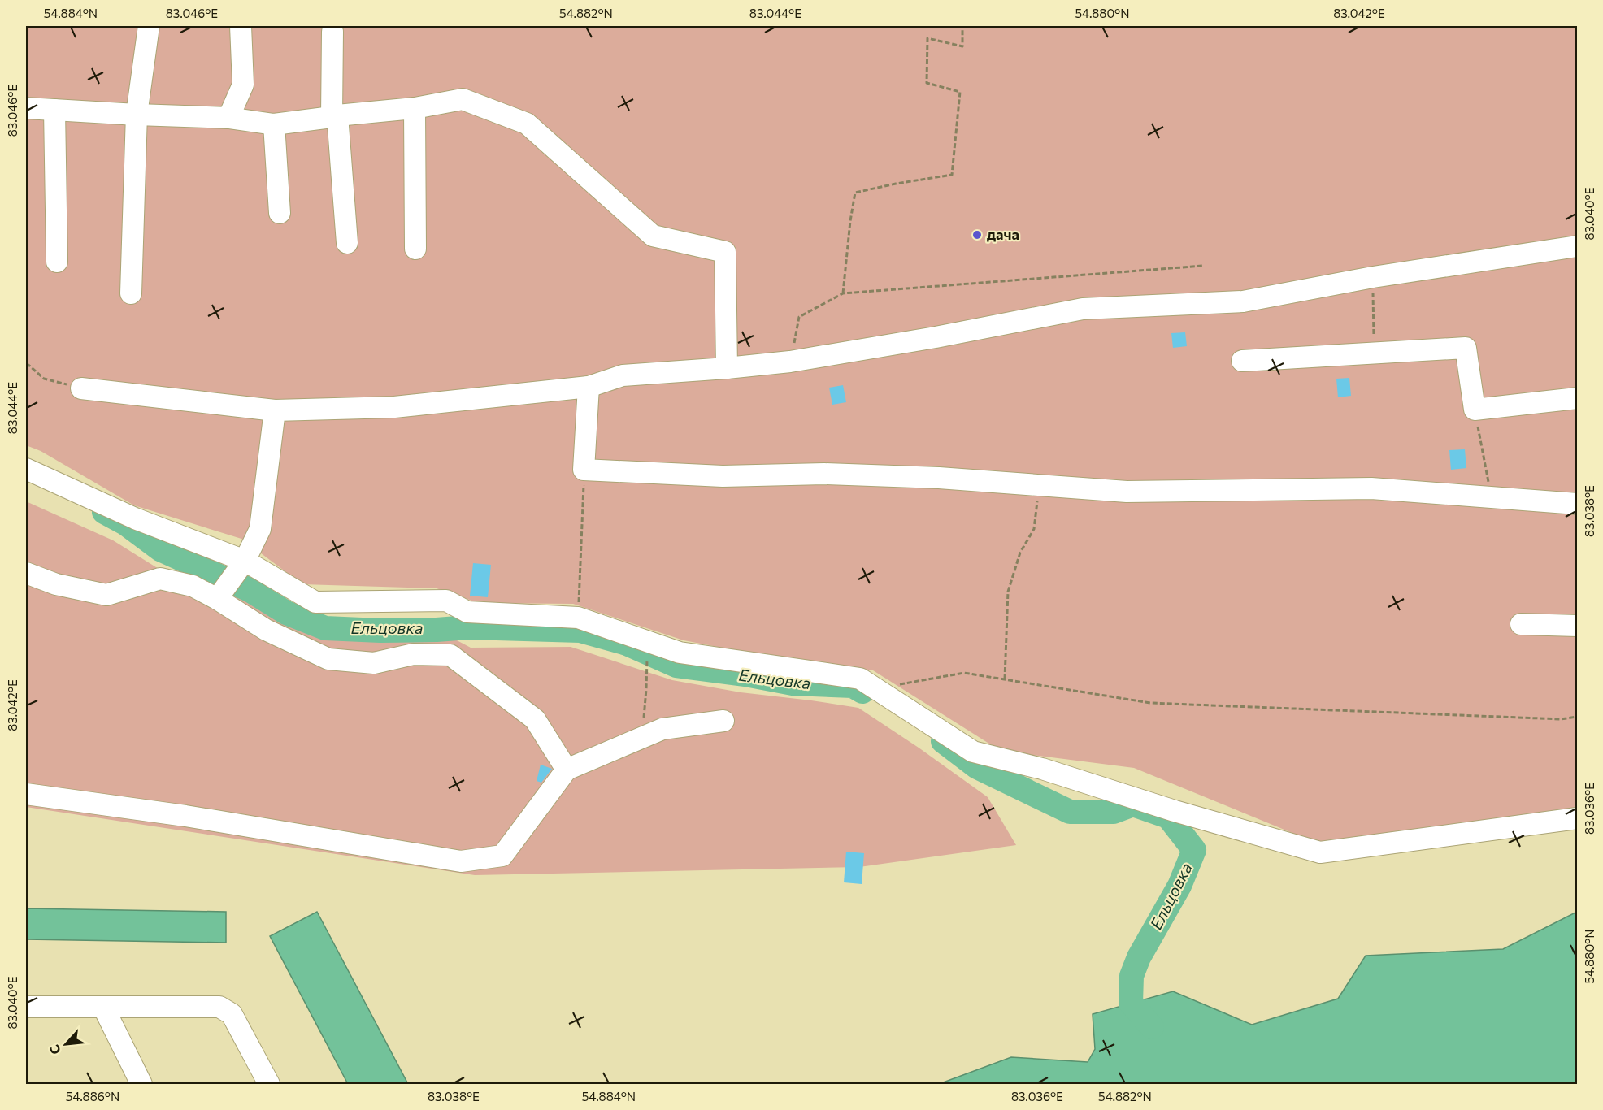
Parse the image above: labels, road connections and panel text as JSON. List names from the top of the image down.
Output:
{
  "water": ["Ельцовка"],
  "places": ["дача"],
  "north": "bottom left",
  "coordinates": [
    "54.884°N",
    "83.046°E",
    "54.882°N",
    "83.044°E",
    "54.880°N",
    "83.042°E",
    "83.040°E",
    "83.038°E",
    "83.036°E",
    "54.886°N"
  ]
}
